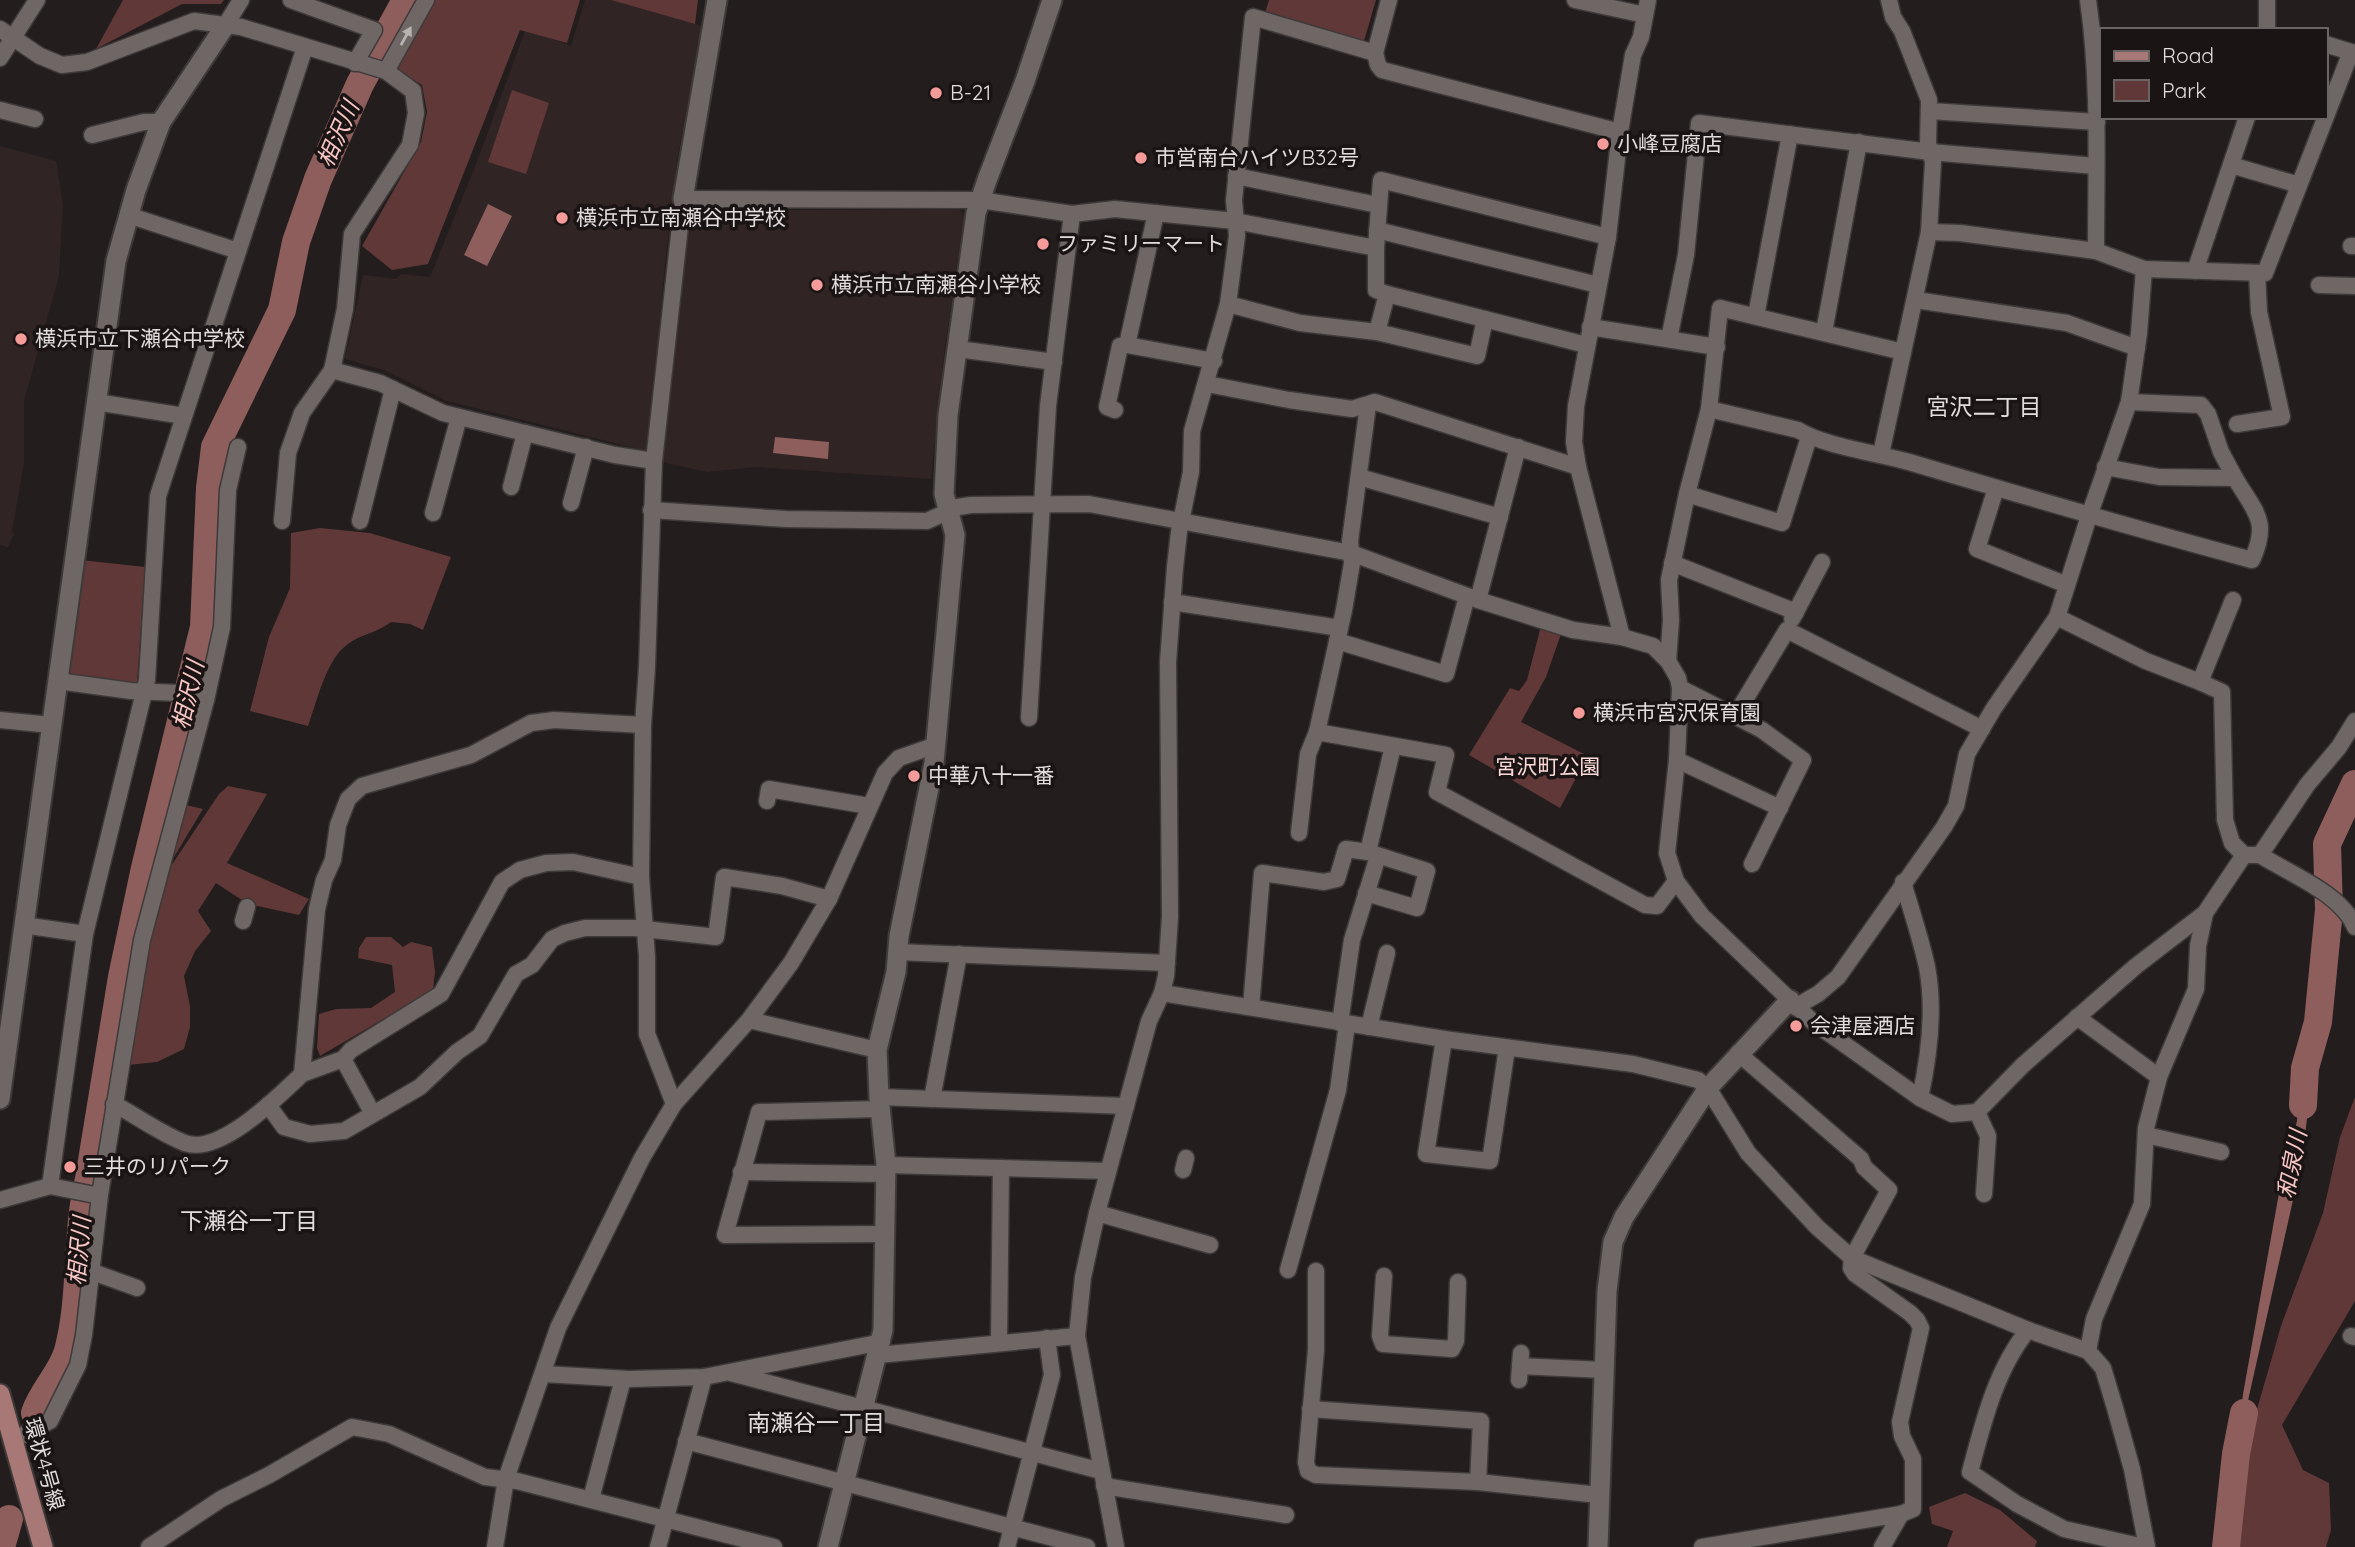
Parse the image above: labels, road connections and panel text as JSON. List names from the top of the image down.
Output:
{
  "streets": {
    "main road": ["環状4号線"]
  },
  "districts": ["宮沢二丁目", "下瀬谷一丁目", "南瀬谷一丁目"],
  "water": ["相沢川", "和泉川"],
  "parks": ["宮沢町公園"],
  "places": [
    "B-21",
    "小峰豆腐店",
    "市営南台ハイツB32号",
    "横浜市立南瀬谷中学校",
    "ファミリーマート",
    "横浜市立南瀬谷小学校",
    "横浜市立下瀬谷中学校",
    "横浜市宮沢保育園",
    "中華八十一番",
    "会津屋酒店",
    "三井のリパーク"
  ],
  "legend": ["Road", "Park"]
}
